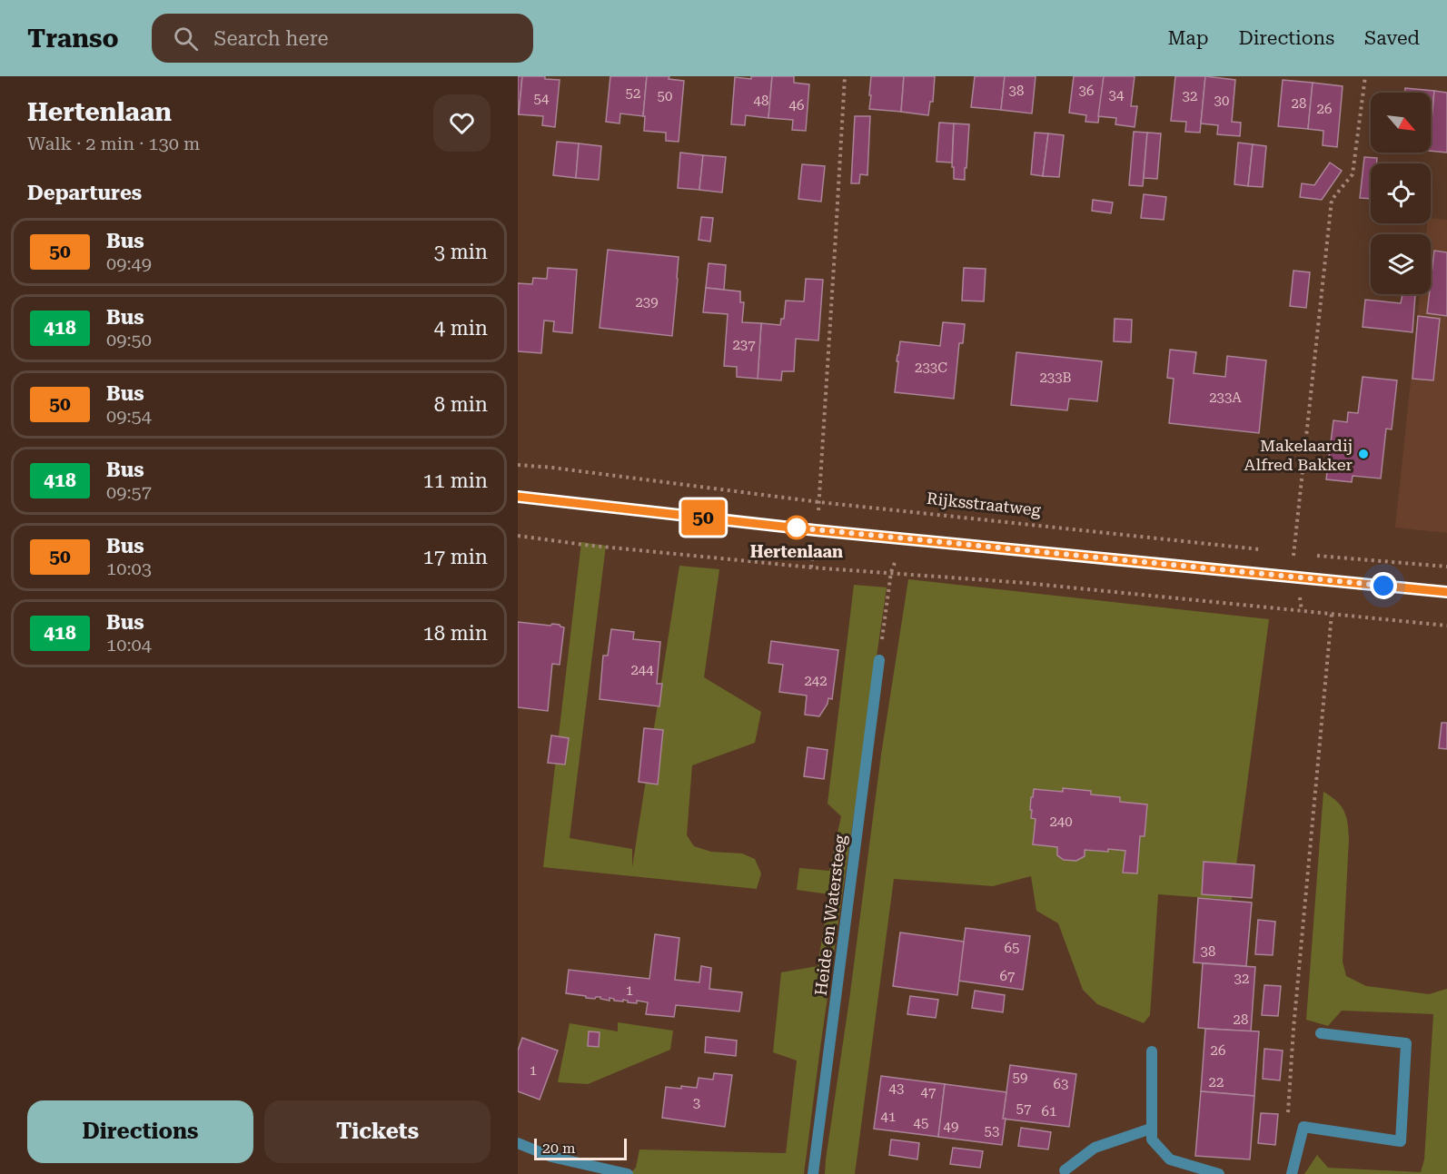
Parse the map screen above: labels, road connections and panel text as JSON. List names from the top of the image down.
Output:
{
  "streets": {
    "street": ["Heide en Watersteeg"],
    "path": ["Rijksstraatweg"]
  },
  "places": ["Makelaardij Alfred Bakker", "Hertenlaan"],
  "lines": ["bus line 50"],
  "house_numbers": [
    "38",
    "36",
    "52",
    "34",
    "50",
    "32",
    "54",
    "48",
    "30",
    "28",
    "46",
    "26",
    "239",
    "237",
    "233C",
    "233B",
    "233A",
    "244",
    "242",
    "240",
    "65",
    "38",
    "67",
    "32",
    "1",
    "28",
    "26",
    "1",
    "59",
    "22",
    "63",
    "43",
    "47",
    "3",
    "57",
    "61",
    "41",
    "45",
    "49",
    "53"
  ],
  "scale_bar": "20 m",
  "north": "bottom right",
  "page": {
    "header": "Transo",
    "search": "Search here",
    "nav": ["Map", "Directions", "Saved"],
    "heading": [
      ["Hertenlaan", "Walk · 2 min · 130 m"],
      "Departures"
    ],
    "on_map": "50",
    "list": [
      {
        "mark": "50",
        "name": "Bus",
        "note": "09:49",
        "value": "3 min"
      },
      {
        "mark": "418",
        "name": "Bus",
        "note": "09:50",
        "value": "4 min"
      },
      {
        "mark": "50",
        "name": "Bus",
        "note": "09:54",
        "value": "8 min"
      },
      {
        "mark": "418",
        "name": "Bus",
        "note": "09:57",
        "value": "11 min"
      },
      {
        "mark": "50",
        "name": "Bus",
        "note": "10:03",
        "value": "17 min"
      },
      {
        "mark": "418",
        "name": "Bus",
        "note": "10:04",
        "value": "18 min"
      }
    ],
    "buttons": ["Directions", "Tickets"],
    "scale": "20 m"
  }
}
